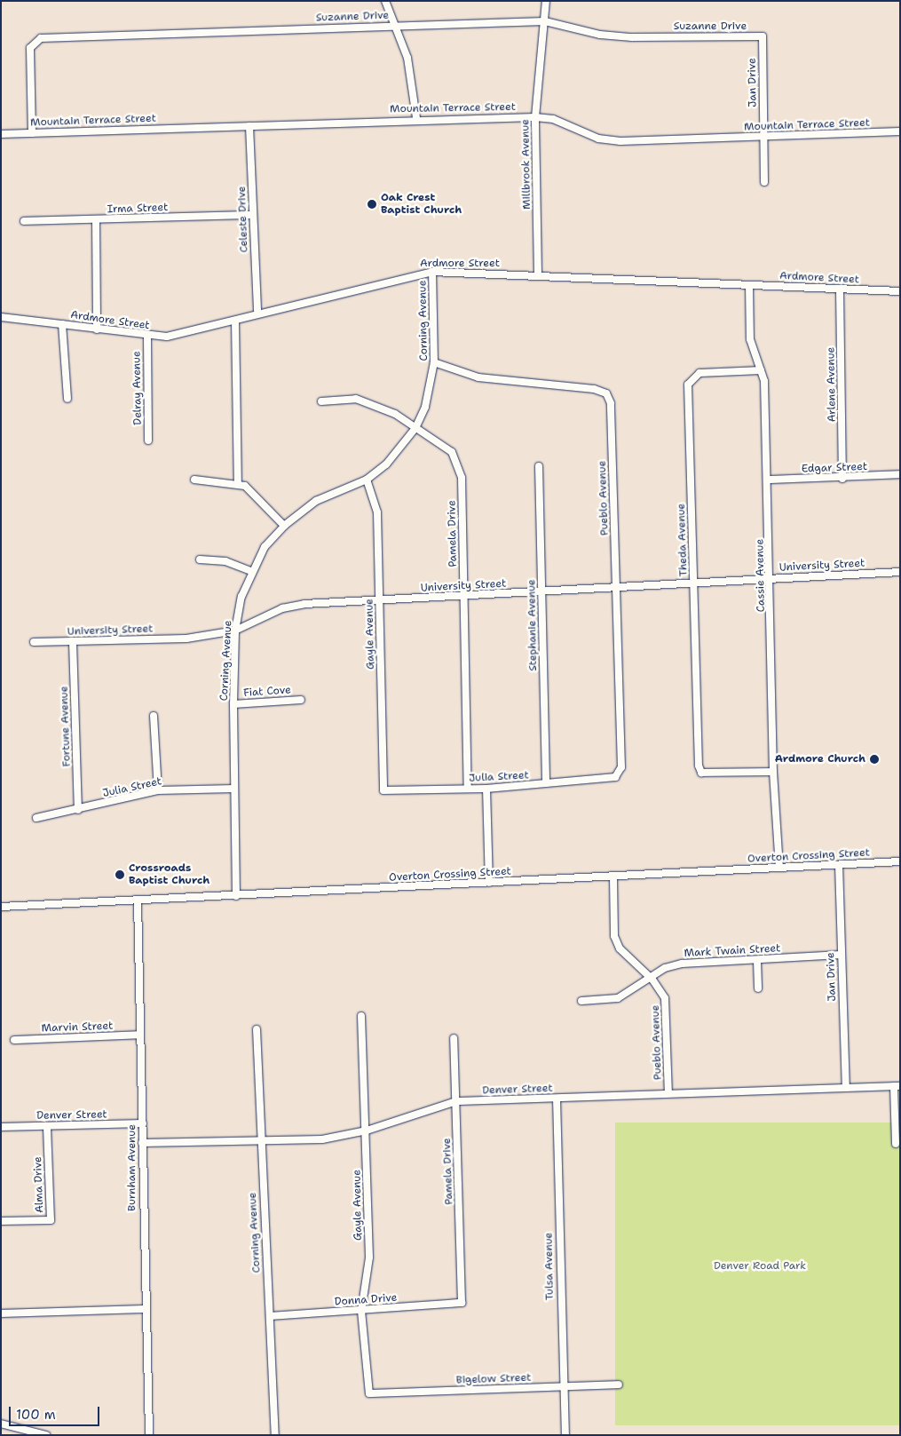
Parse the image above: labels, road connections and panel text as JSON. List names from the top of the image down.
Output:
{
  "streets": {
    "street": [
      "Suzanne Drive",
      "Jan Drive",
      "Mountain Terrace Street",
      "Millbrook Avenue",
      "Irma Street",
      "Celeste Drive",
      "Ardmore Street",
      "Corning Avenue",
      "Arlene Avenue",
      "Delray Avenue",
      "Edgar Street",
      "Pueblo Avenue",
      "Pamela Drive",
      "Theda Avenue",
      "University Street",
      "Cassie Avenue",
      "Stephanie Avenue",
      "Gayle Avenue",
      "Fiat Cove",
      "Fortune Avenue",
      "Julia Street",
      "Overton Crossing Street",
      "Mark Twain Street",
      "Marvin Street",
      "Denver Street",
      "Burnham Avenue",
      "Alma Drive",
      "Tulsa Avenue",
      "Donna Drive",
      "Bigelow Street"
    ]
  },
  "crossings": [
    ["Suzanne Drive", "Jan Drive"],
    ["Suzanne Drive", "Mountain Terrace Street"],
    ["Suzanne Drive", "Millbrook Avenue"],
    ["Jan Drive", "Mountain Terrace Street"],
    ["Jan Drive", "Overton Crossing Street"],
    ["Jan Drive", "Mark Twain Street"],
    ["Jan Drive", "Denver Street"],
    ["Mountain Terrace Street", "Millbrook Avenue"],
    ["Mountain Terrace Street", "Celeste Drive"],
    ["Millbrook Avenue", "Ardmore Street"],
    ["Irma Street", "Celeste Drive"],
    ["Celeste Drive", "Ardmore Street"],
    ["Ardmore Street", "Corning Avenue"],
    ["Ardmore Street", "Arlene Avenue"],
    ["Ardmore Street", "Delray Avenue"],
    ["Ardmore Street", "Cassie Avenue"],
    ["Corning Avenue", "Pueblo Avenue"],
    ["Corning Avenue", "Pamela Drive"],
    ["Corning Avenue", "University Street"],
    ["Corning Avenue", "Gayle Avenue"],
    ["Corning Avenue", "Fiat Cove"],
    ["Corning Avenue", "Julia Street"],
    ["Corning Avenue", "Overton Crossing Street"],
    ["Corning Avenue", "Denver Street"],
    ["Corning Avenue", "Donna Drive"],
    ["Arlene Avenue", "Edgar Street"],
    ["Edgar Street", "Cassie Avenue"],
    ["Pueblo Avenue", "University Street"],
    ["Pueblo Avenue", "Julia Street"],
    ["Pueblo Avenue", "Overton Crossing Street"],
    ["Pueblo Avenue", "Mark Twain Street"],
    ["Pueblo Avenue", "Denver Street"],
    ["Pamela Drive", "University Street"],
    ["Pamela Drive", "Julia Street"],
    ["Pamela Drive", "Denver Street"],
    ["Pamela Drive", "Donna Drive"],
    ["Theda Avenue", "University Street"],
    ["Theda Avenue", "Cassie Avenue"],
    ["University Street", "Cassie Avenue"],
    ["University Street", "Stephanie Avenue"],
    ["University Street", "Gayle Avenue"],
    ["University Street", "Fortune Avenue"],
    ["Cassie Avenue", "Overton Crossing Street"],
    ["Stephanie Avenue", "Julia Street"],
    ["Gayle Avenue", "Julia Street"],
    ["Gayle Avenue", "Denver Street"],
    ["Gayle Avenue", "Donna Drive"],
    ["Gayle Avenue", "Bigelow Street"],
    ["Fortune Avenue", "Julia Street"],
    ["Overton Crossing Street", "Burnham Avenue"],
    ["Marvin Street", "Burnham Avenue"],
    ["Denver Street", "Burnham Avenue"],
    ["Denver Street", "Alma Drive"],
    ["Denver Street", "Tulsa Avenue"],
    ["Tulsa Avenue", "Bigelow Street"]
  ],
  "parks": ["Denver Road Park"],
  "places": ["Oak Crest Baptist Church", "Ardmore Church", "Crossroads Baptist Church"],
  "scale_bar": "100 m"
}
